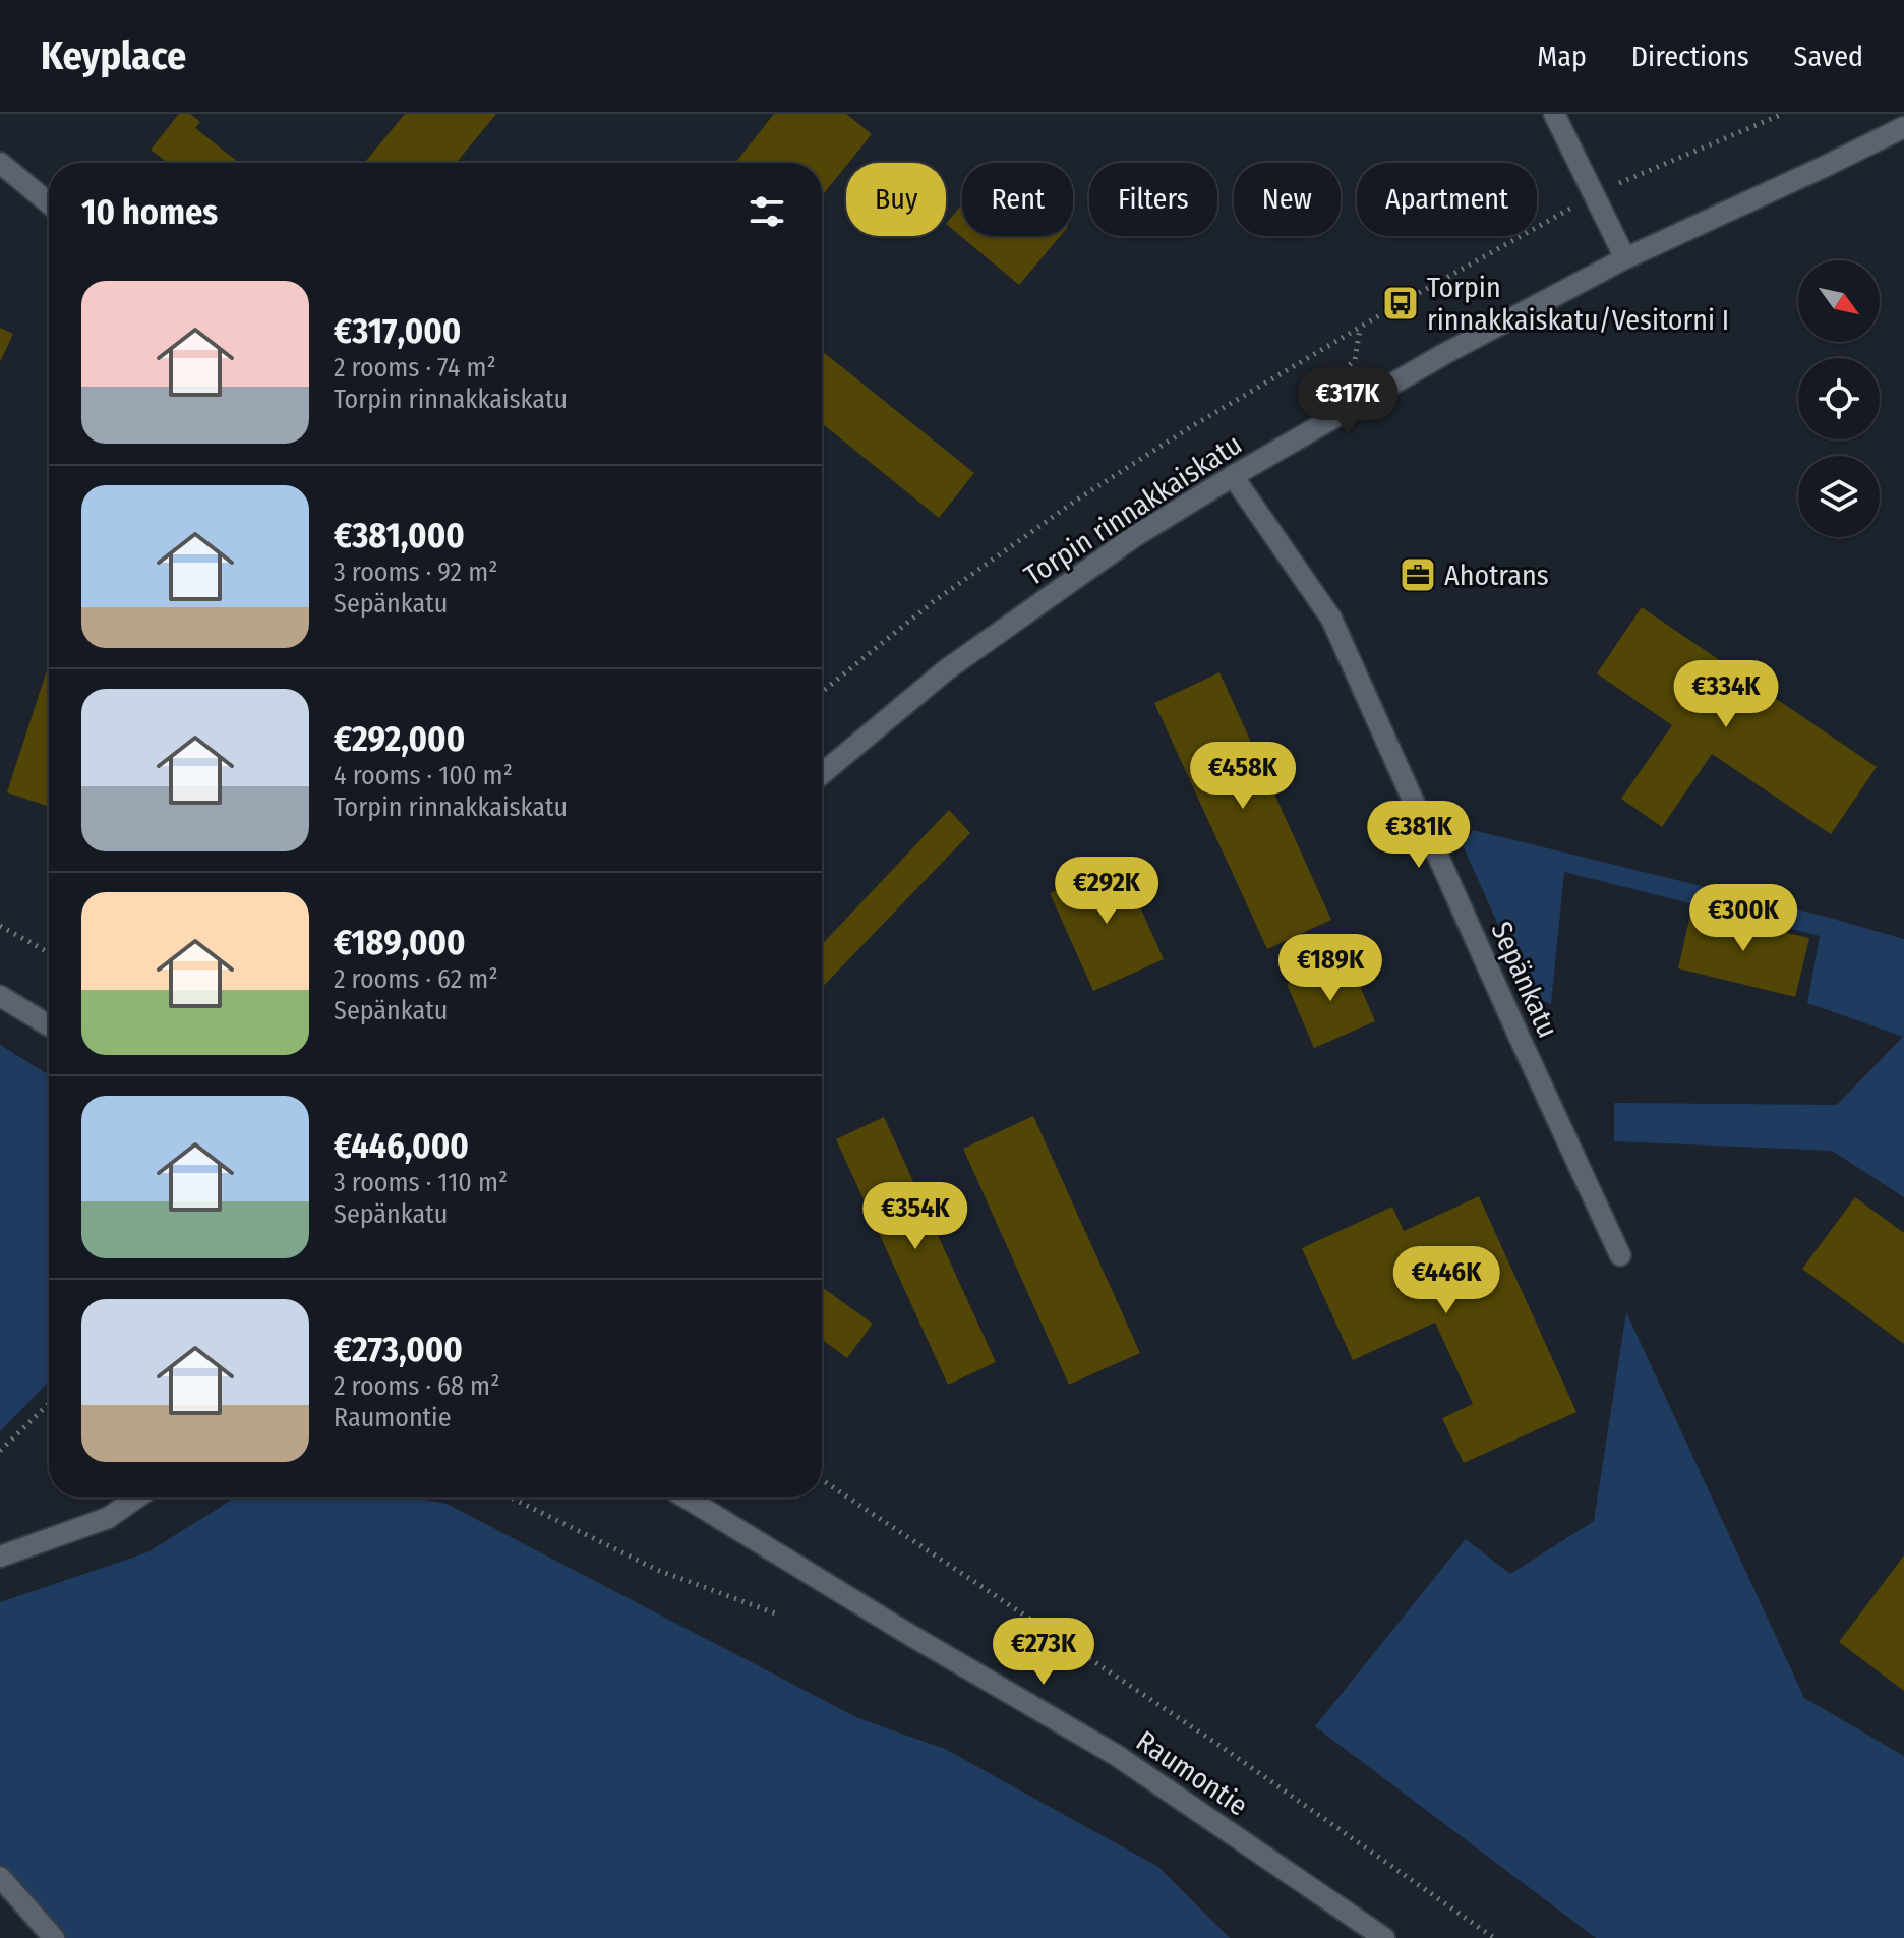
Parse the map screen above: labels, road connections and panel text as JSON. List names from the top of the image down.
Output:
{
  "streets": {
    "street": ["Torpin rinnakkaiskatu", "Sepänkatu", "Raumontie"]
  },
  "crossings": [
    ["Torpin rinnakkaiskatu", "Sepänkatu"]
  ],
  "places": {
    "bus stop": ["Torpin rinnakkaiskatu/Vesitorni I"],
    "office": ["Ahotrans"]
  },
  "north": "bottom right",
  "page": {
    "header": "Keyplace",
    "nav": ["Map", "Directions", "Saved"],
    "chip": [
      "Buy",
      "Rent",
      "Filters",
      "New",
      "Apartment"
    ],
    "heading": "10 homes",
    "list": [
      {
        "name": "€317,000",
        "note": "2 rooms · 74 m² · Torpin rinnakkaiskatu"
      },
      {
        "name": "€381,000",
        "note": "3 rooms · 92 m² · Sepänkatu"
      },
      {
        "name": "€292,000",
        "note": "4 rooms · 100 m² · Torpin rinnakkaiskatu"
      },
      {
        "name": "€189,000",
        "note": "2 rooms · 62 m² · Sepänkatu"
      },
      {
        "name": "€446,000",
        "note": "3 rooms · 110 m² · Sepänkatu"
      },
      {
        "name": "€273,000",
        "note": "2 rooms · 68 m² · Raumontie"
      }
    ],
    "price": [
      "€317K",
      "€334K",
      "€458K",
      "€381K",
      "€292K",
      "€300K",
      "€189K",
      "€354K",
      "€446K",
      "€273K"
    ]
  }
}
